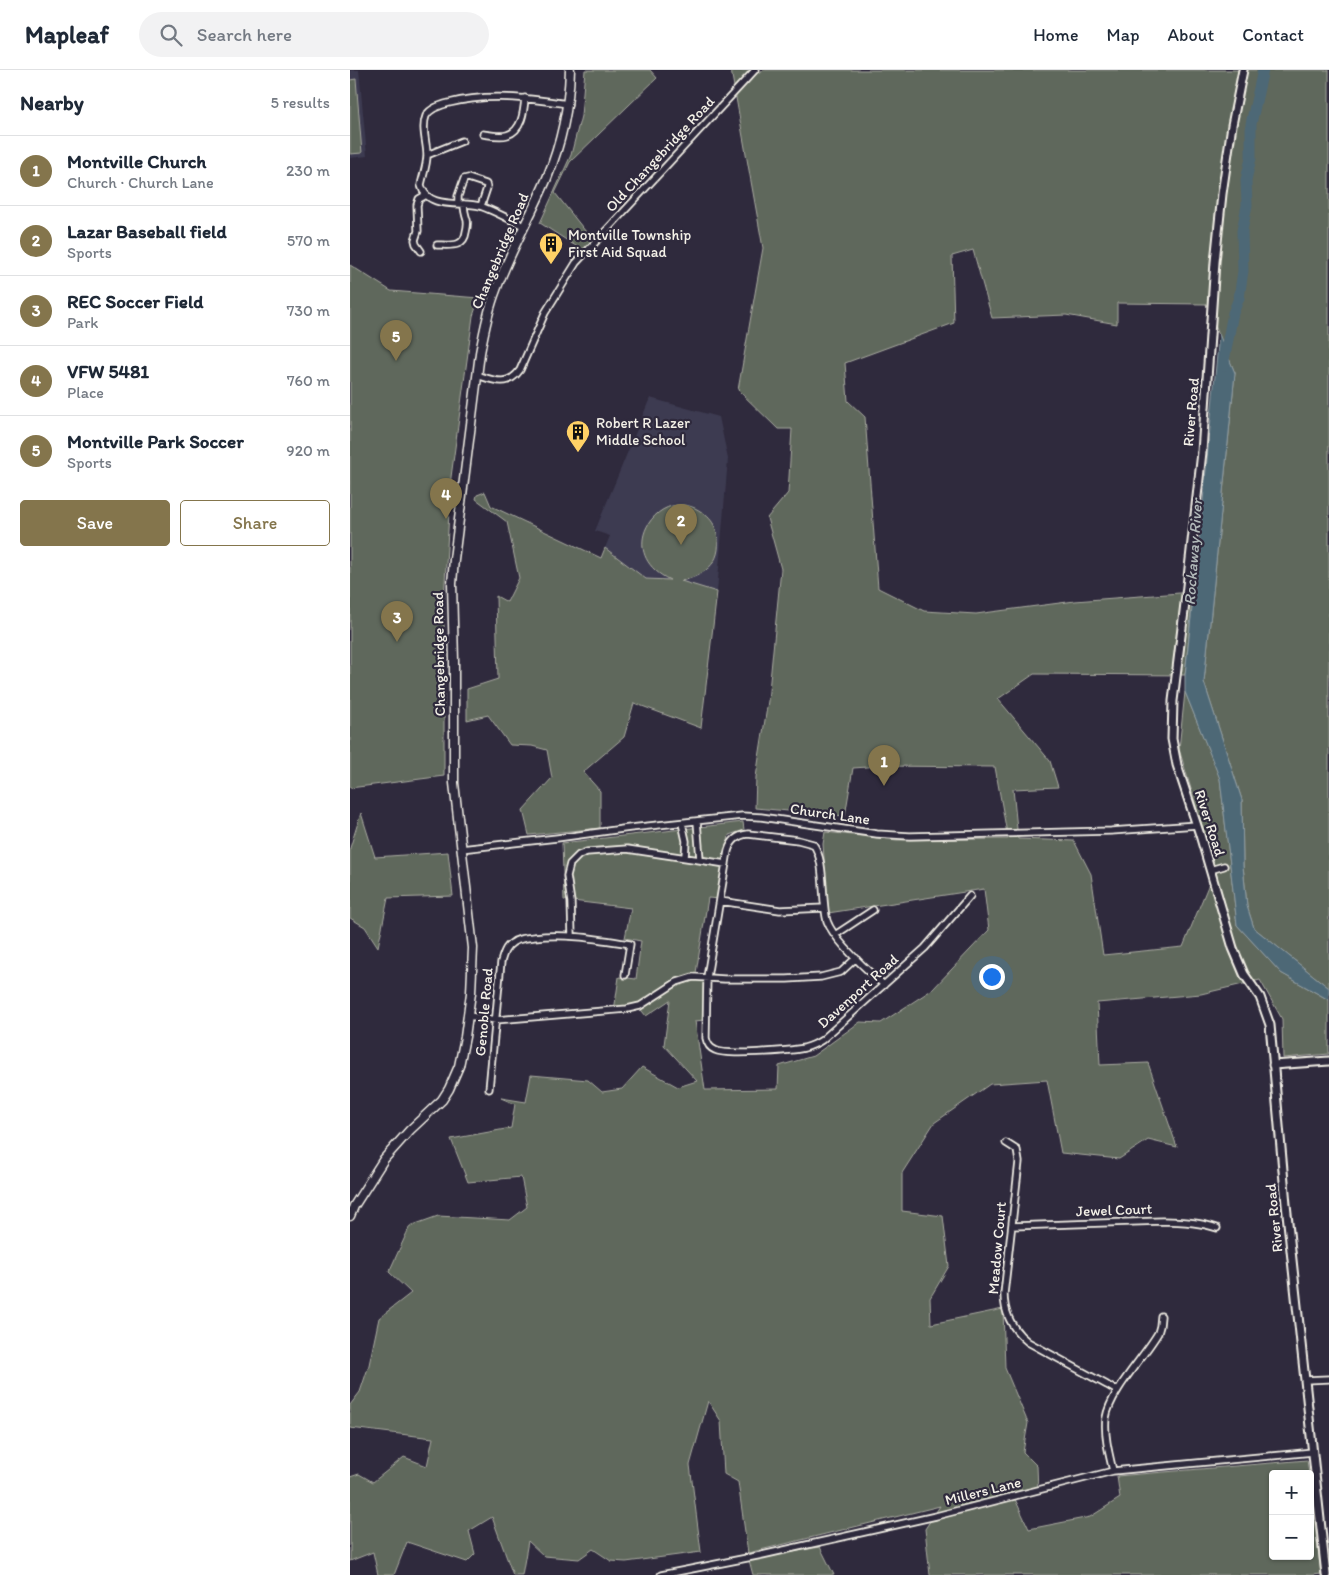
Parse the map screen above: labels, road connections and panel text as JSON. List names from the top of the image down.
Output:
{
  "streets": {
    "main road": ["Changebridge Road"],
    "street": [
      "Old Changebridge Road",
      "River Road",
      "Church Lane",
      "Davenport Road",
      "Genoble Road",
      "Jewel Court",
      "Meadow Court",
      "Millers Lane"
    ]
  },
  "crossings": [
    ["Old Changebridge Road", "Changebridge Road"],
    ["Changebridge Road", "Church Lane"],
    ["River Road", "Church Lane"],
    ["River Road", "Millers Lane"],
    ["Jewel Court", "Meadow Court"]
  ],
  "water": ["Rockaway River"],
  "places": {
    "building": ["Montville Township First Aid Squad", "Robert R Lazer Middle School"]
  },
  "page": {
    "header": "Mapleaf",
    "search": "Search here",
    "nav": [
      "Home",
      "Map",
      "About",
      "Contact"
    ],
    "heading": ["Nearby", "5 results"],
    "list": [
      {
        "mark": "1",
        "name": "Montville Church",
        "note": "Church · Church Lane",
        "value": "230 m"
      },
      {
        "mark": "2",
        "name": "Lazar Baseball field",
        "note": "Sports",
        "value": "570 m"
      },
      {
        "mark": "3",
        "name": "REC Soccer Field",
        "note": "Park",
        "value": "730 m"
      },
      {
        "mark": "4",
        "name": "VFW 5481",
        "note": "Place",
        "value": "760 m"
      },
      {
        "mark": "5",
        "name": "Montville Park Soccer",
        "note": "Sports",
        "value": "920 m"
      }
    ],
    "pins": [
      "5",
      "4",
      "2",
      "3",
      "1"
    ],
    "buttons": ["Save", "Share"],
    "map_buttons": ["+", "−"]
  }
}
